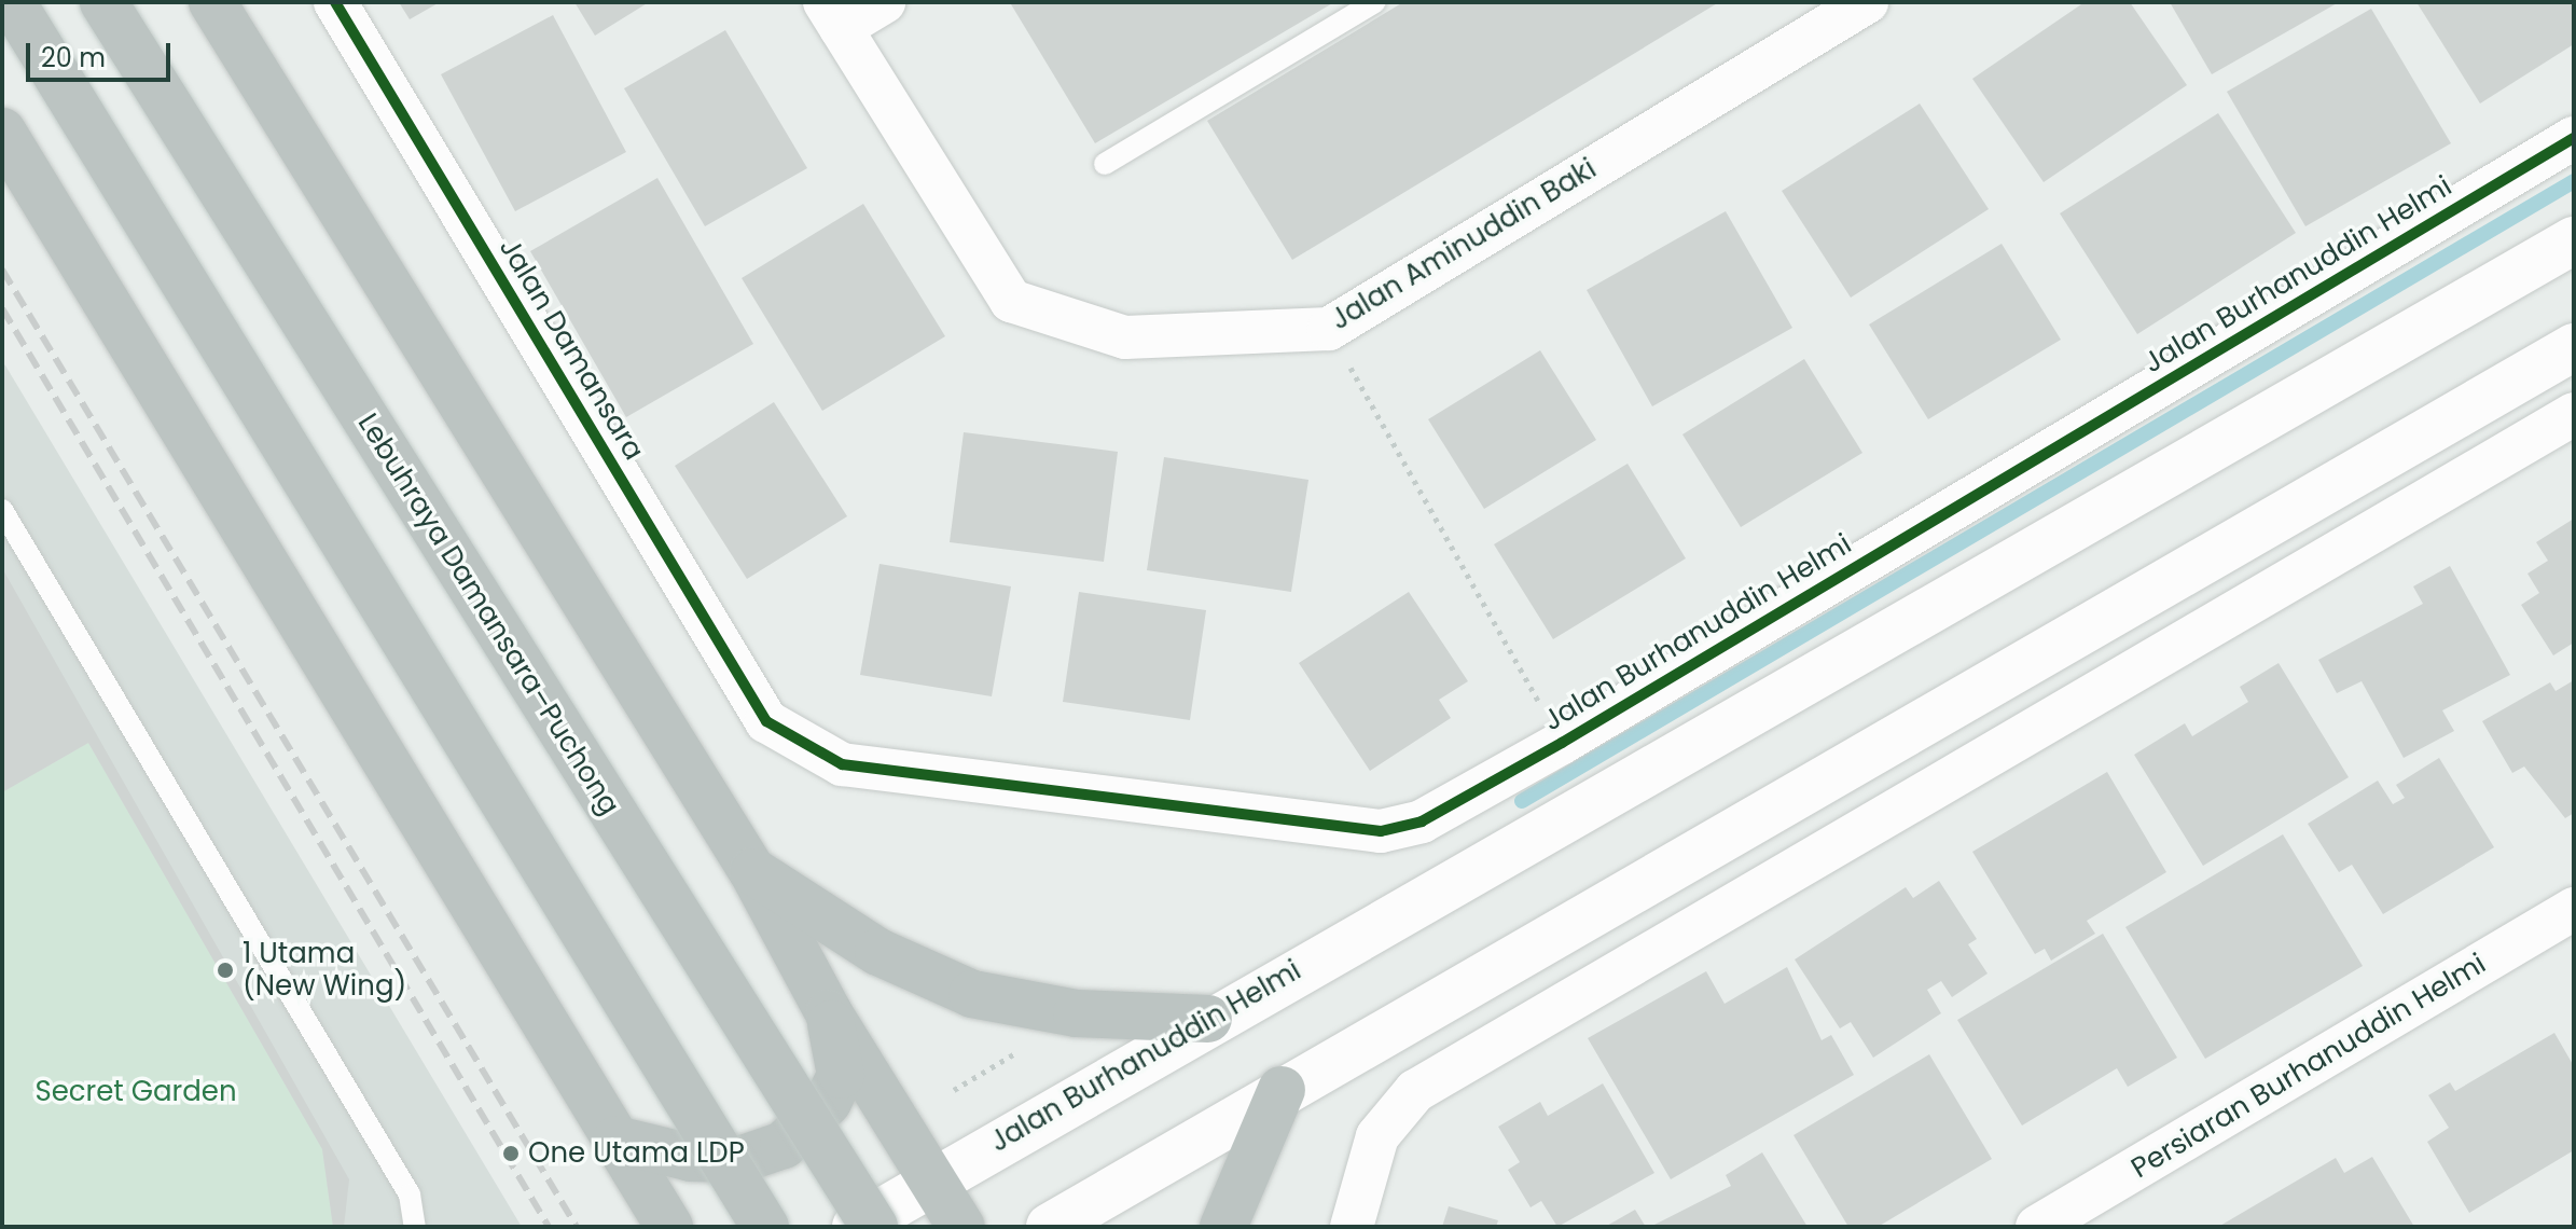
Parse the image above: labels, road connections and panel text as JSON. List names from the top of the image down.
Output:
{
  "streets": {
    "highway": ["Lebuhraya Damansara–Puchong"],
    "main road": ["Jalan Burhanuddin Helmi"],
    "street": ["Jalan Aminuddin Baki", "Jalan Damansara", "Persiaran Burhanuddin Helmi"]
  },
  "crossings": [
    ["Jalan Burhanuddin Helmi", "Jalan Damansara"]
  ],
  "parks": ["Secret Garden"],
  "places": ["1 Utama (New Wing)", "One Utama LDP"],
  "scale_bar": "20 m"
}
